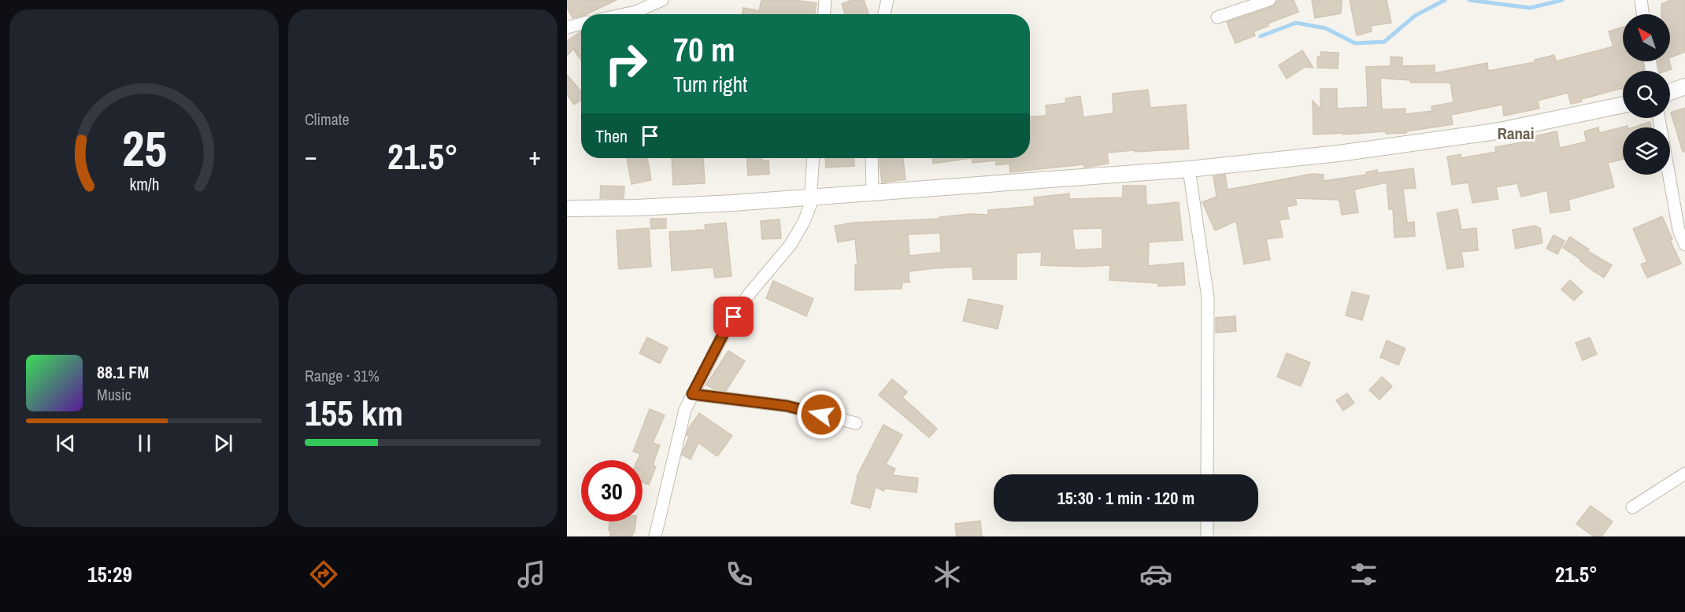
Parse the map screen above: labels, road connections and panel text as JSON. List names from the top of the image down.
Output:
{
  "districts": ["Ranai"],
  "north": "top left",
  "page": {
    "tile": [
      "Climate",
      ["Range · 31%", "155 km"]
    ],
    "turn": ["70 m", "Turn right"],
    "then": "Then",
    "heat": ["−", "21.5°", "+"],
    "song": ["88.1 FM", "Music"],
    "limit": "30",
    "trip": "15:30 · 1 min · 120 m",
    "tabs": ["15:29", "21.5°"],
    "gauge": ["25", "km/h"]
  }
}
